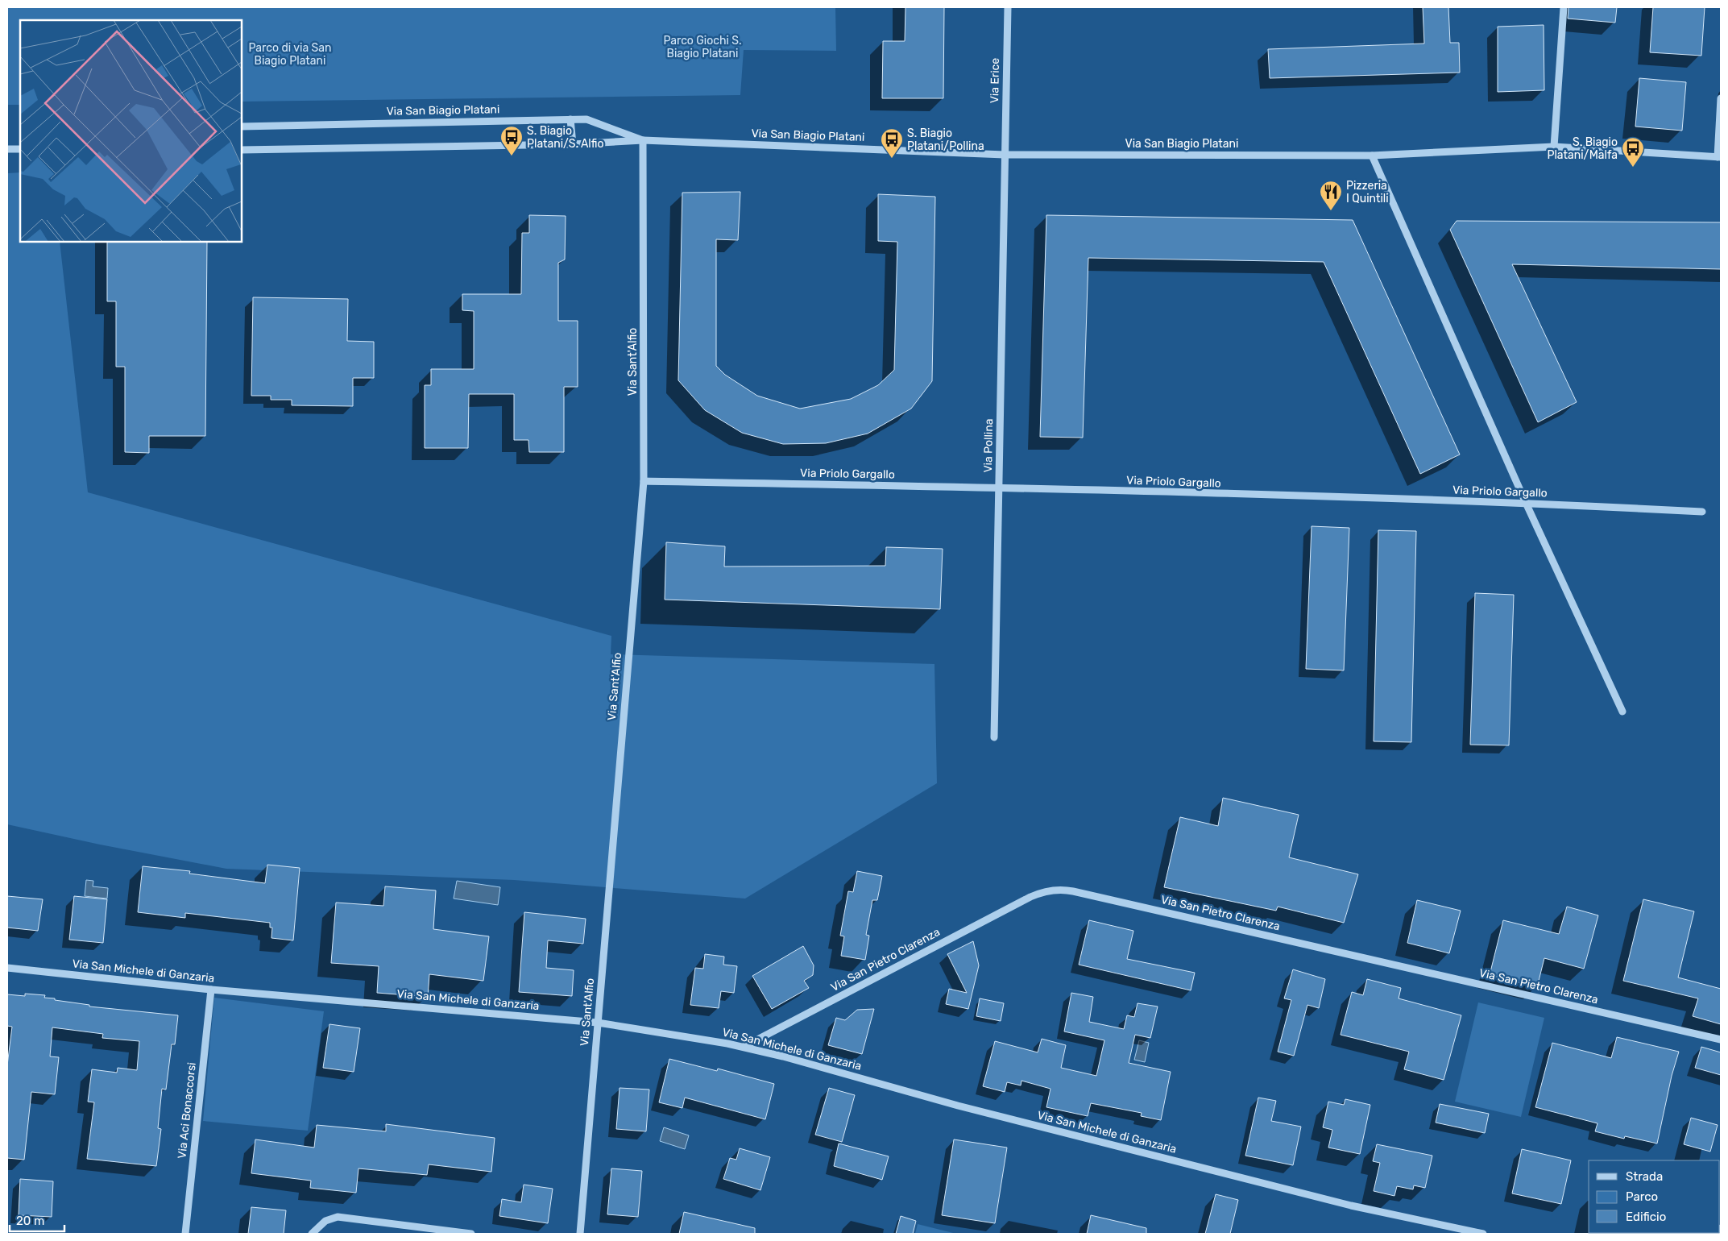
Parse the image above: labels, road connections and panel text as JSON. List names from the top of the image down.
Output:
{
  "streets": {
    "street": [
      "Via Erice",
      "Via San Biagio Platani",
      "Via Sant'Alfio",
      "Via Pollina",
      "Via Priolo Gargallo",
      "Via San Pietro Clarenza",
      "Via San Michele di Ganzaria",
      "Via Aci Bonaccorsi"
    ]
  },
  "crossings": [
    ["Via Erice", "Via San Biagio Platani"],
    ["Via Erice", "Via Pollina"],
    ["Via San Biagio Platani", "Via Sant'Alfio"],
    ["Via San Biagio Platani", "Via Pollina"],
    ["Via Sant'Alfio", "Via Priolo Gargallo"],
    ["Via Sant'Alfio", "Via San Michele di Ganzaria"],
    ["Via Pollina", "Via Priolo Gargallo"],
    ["Via San Pietro Clarenza", "Via San Michele di Ganzaria"],
    ["Via San Michele di Ganzaria", "Via Aci Bonaccorsi"]
  ],
  "parks": ["Parco Giochi S. Biagio Platani", "Parco di via San Biagio Platani"],
  "places": {
    "bus stop": ["S. Biagio Platani/S. Alfio", "S. Biagio Platani/Pollina", "S. Biagio Platani/Malfa"],
    "restaurant": ["Pizzeria I Quintili"]
  },
  "legend": ["Strada", "Parco", "Edificio"],
  "scale_bar": "20 m"
}
